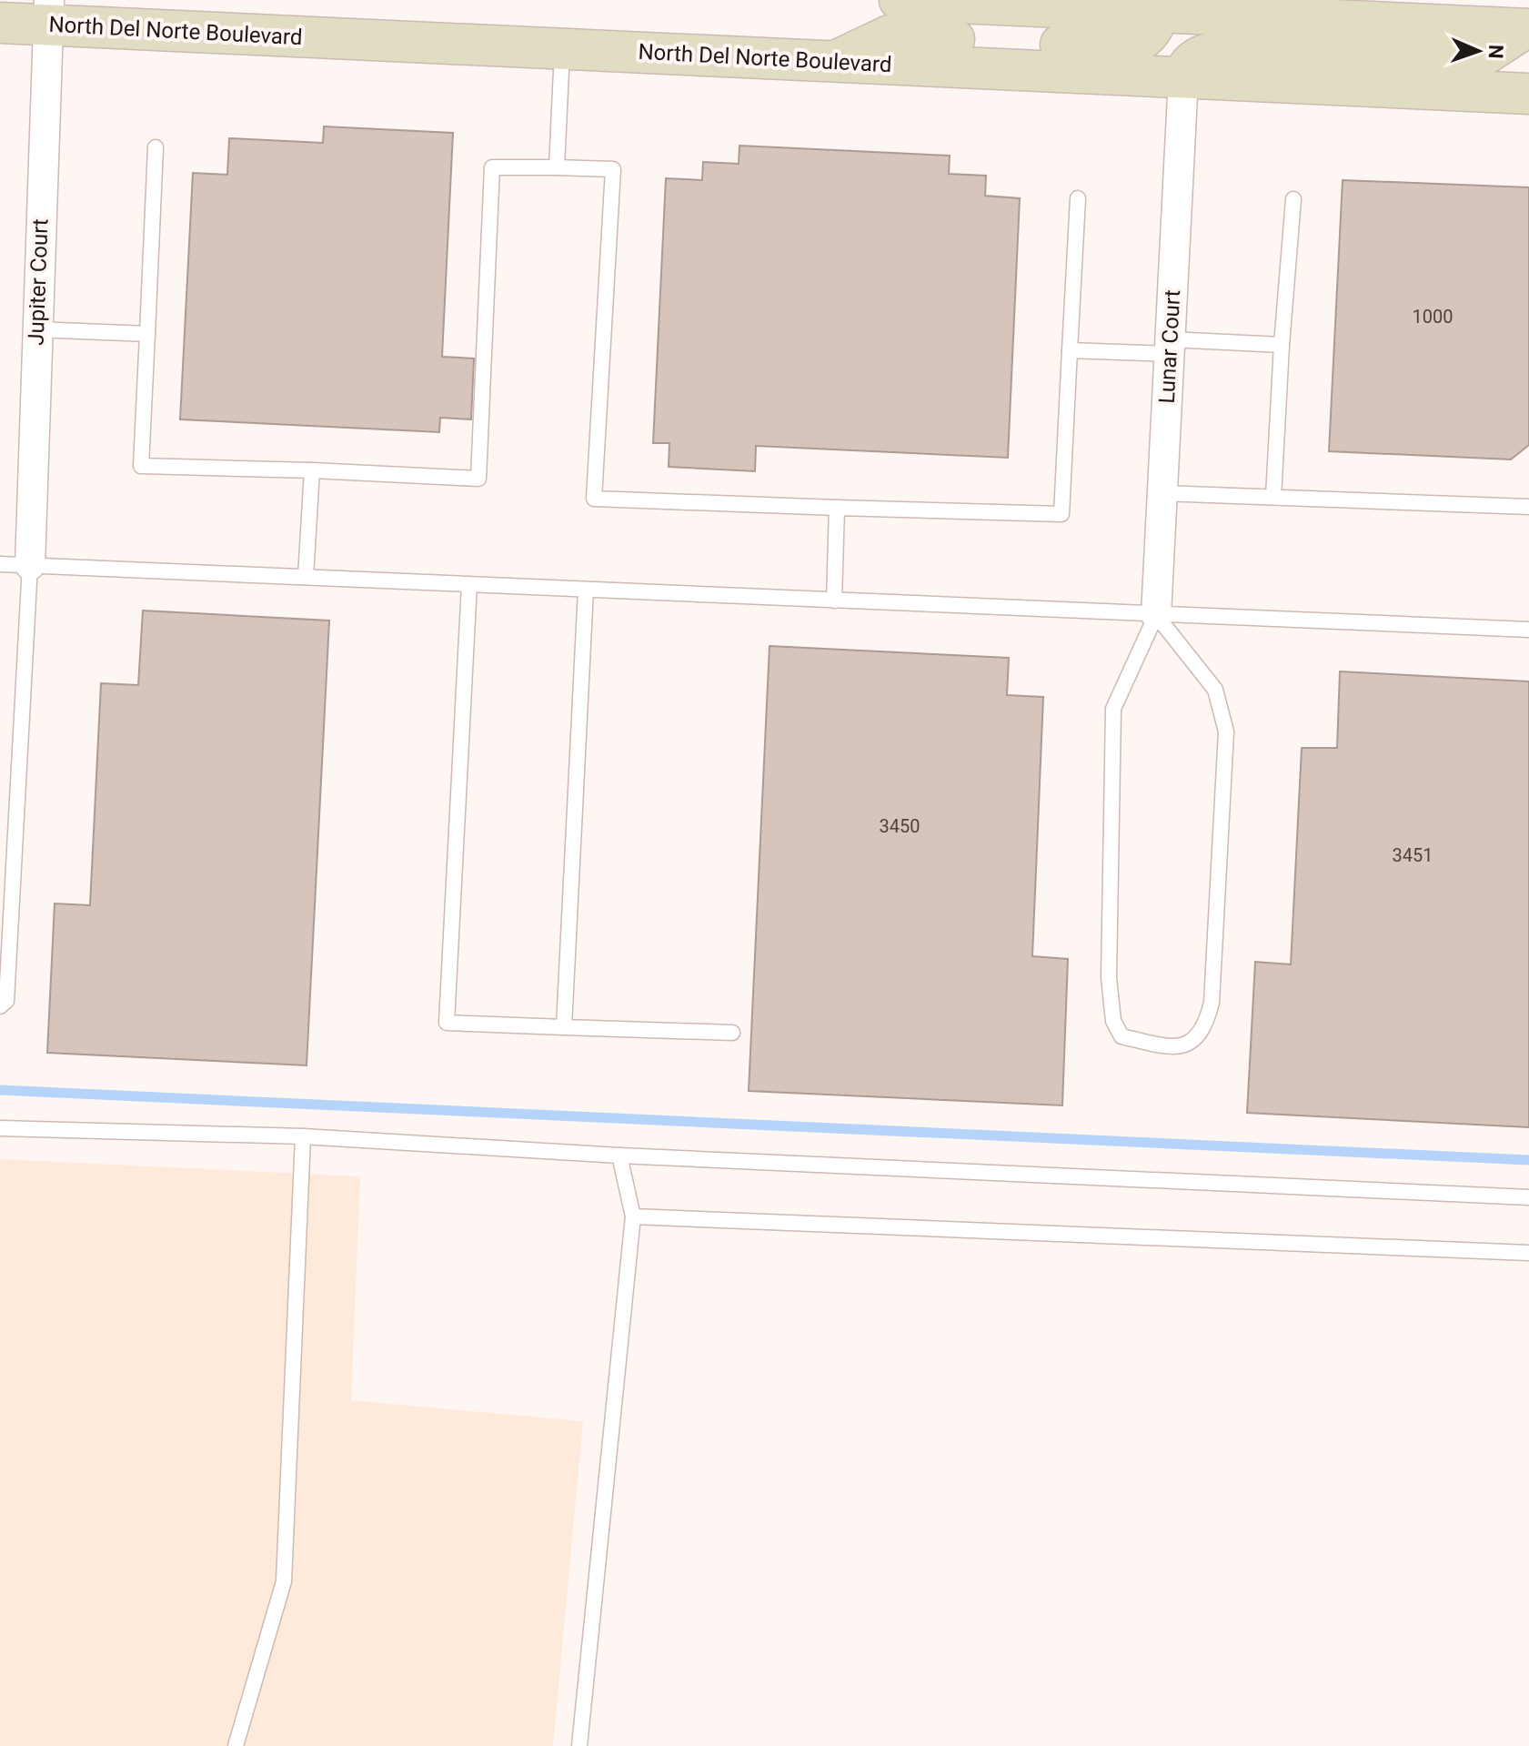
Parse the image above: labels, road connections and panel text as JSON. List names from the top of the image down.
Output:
{
  "streets": {
    "street": ["North Del Norte Boulevard", "Jupiter Court", "Lunar Court"]
  },
  "crossings": [
    ["North Del Norte Boulevard", "Jupiter Court"],
    ["North Del Norte Boulevard", "Lunar Court"]
  ],
  "house_numbers": ["1000", "3450", "3451"],
  "north": "right"
}
